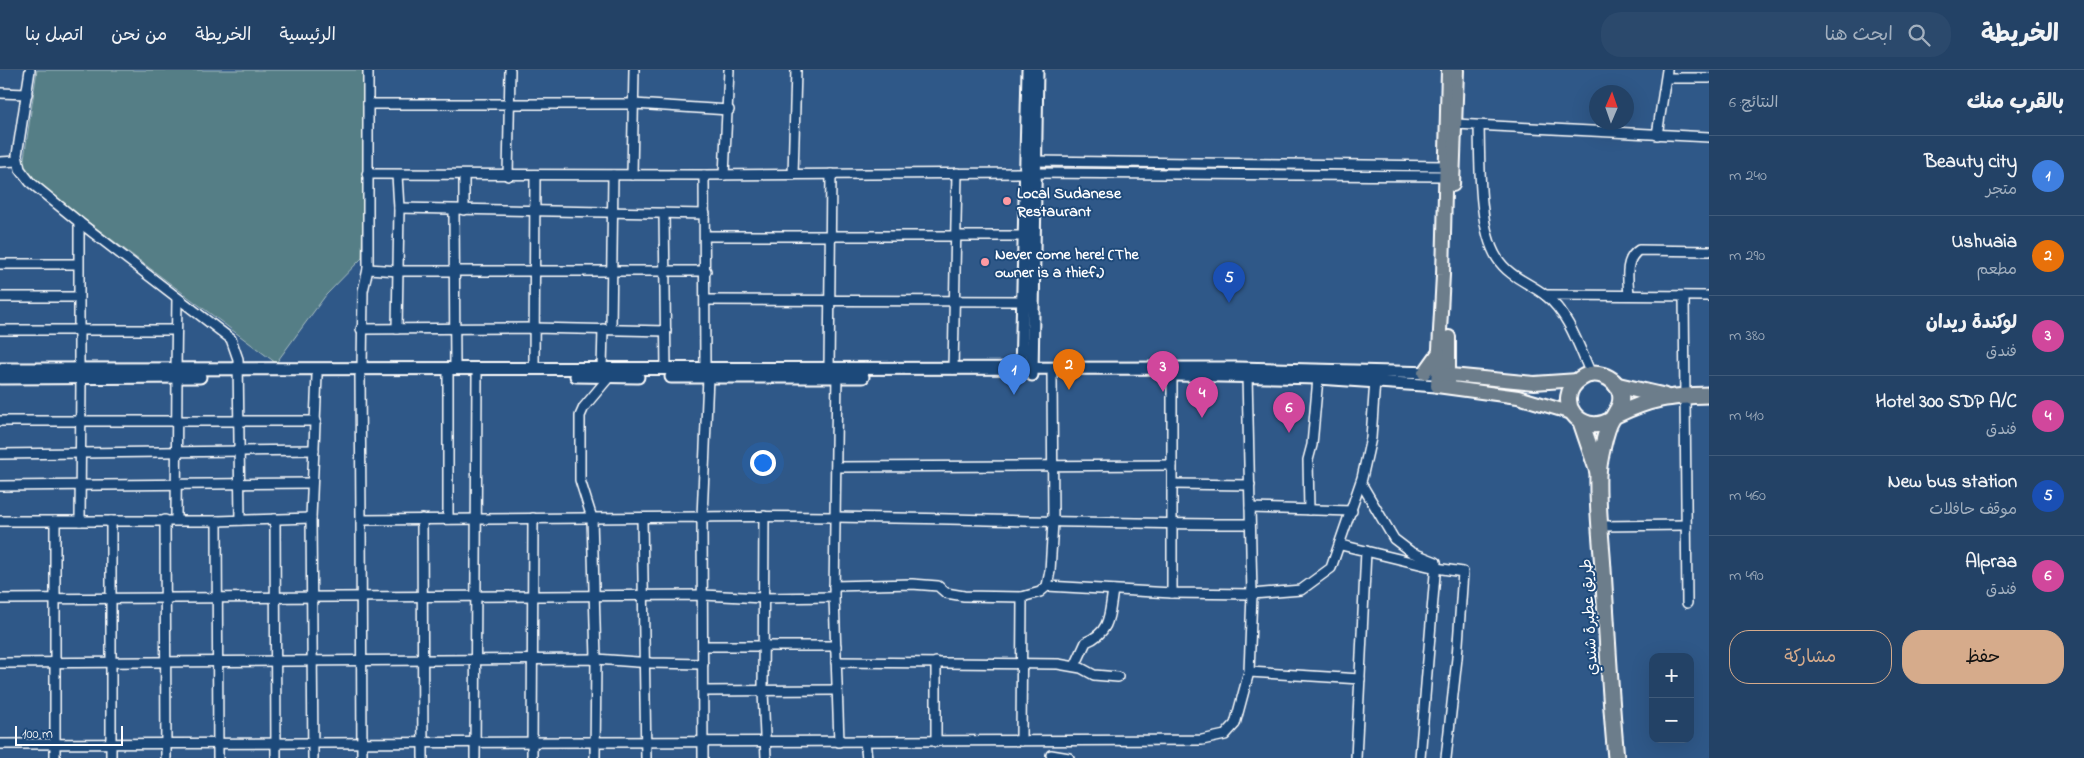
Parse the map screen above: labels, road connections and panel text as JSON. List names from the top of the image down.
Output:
{
  "streets": {
    "highway": ["طريق عطبرة شندي"]
  },
  "places": ["Local Sudanese Restaurant", "Never come here! (The owner is a thief.)"],
  "scale_bar": "100 m",
  "north": "top",
  "page": {
    "header": "الخريطة",
    "search": "ابحث هنا",
    "nav": [
      "الرئيسية",
      "الخريطة",
      "من نحن",
      "اتصل بنا"
    ],
    "heading": ["بالقرب منك", "النتائج: 6"],
    "list": [
      {
        "mark": "1",
        "name": "Beauty city",
        "note": "متجر",
        "value": "240 m"
      },
      {
        "mark": "2",
        "name": "Ushuaia",
        "note": "مطعم",
        "value": "290 m"
      },
      {
        "mark": "3",
        "name": "لوكندة ريدان",
        "note": "فندق",
        "value": "380 m"
      },
      {
        "mark": "4",
        "name": "Hotel 300 SDP A/C",
        "note": "فندق",
        "value": "410 m"
      },
      {
        "mark": "5",
        "name": "New bus station",
        "note": "موقف حافلات",
        "value": "460 m"
      },
      {
        "mark": "6",
        "name": "Alpraa",
        "note": "فندق",
        "value": "490 m"
      }
    ],
    "pins": [
      "5",
      "2",
      "3",
      "1",
      "4",
      "6"
    ],
    "buttons": ["حفظ", "مشاركة"],
    "map_buttons": ["+", "−"],
    "scale": "100 m"
  }
}
